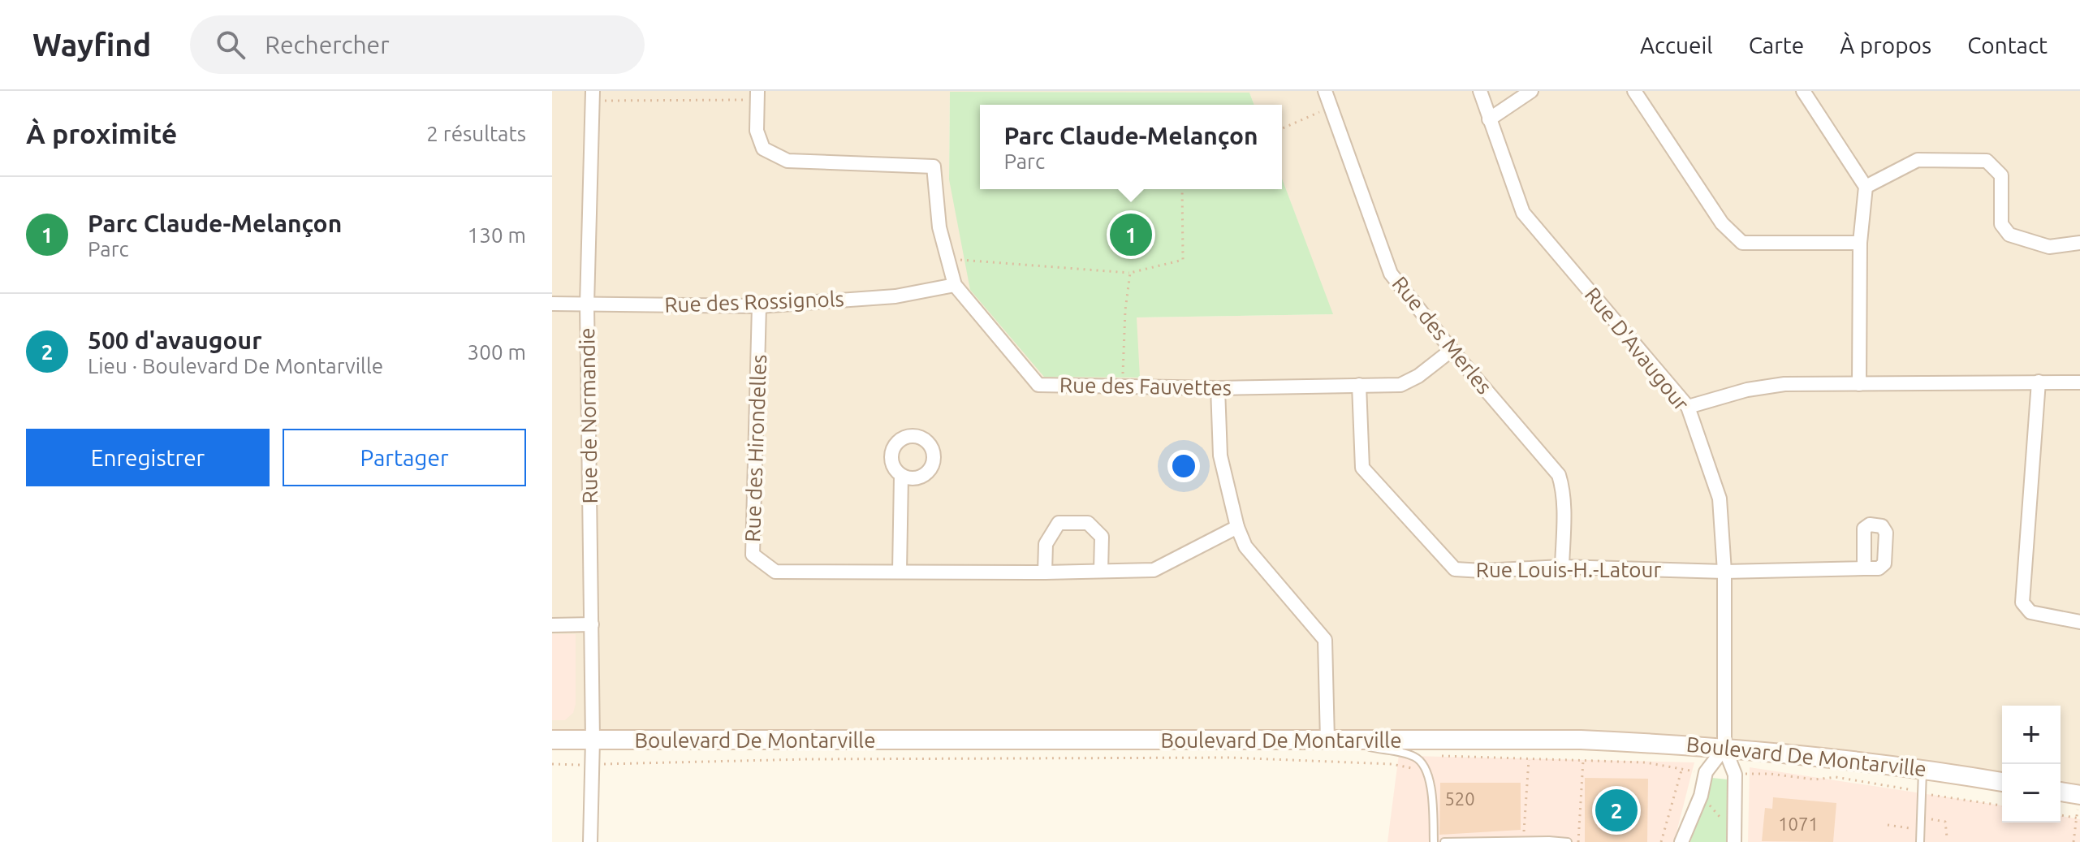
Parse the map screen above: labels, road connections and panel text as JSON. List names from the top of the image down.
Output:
{
  "streets": {
    "street": [
      "Rue des Rossignols",
      "Rue des Merles",
      "Rue D'Avaugour",
      "Rue des Fauvettes",
      "Rue de Normandie",
      "Rue des Hirondelles",
      "Rue Louis-H.-Latour",
      "Boulevard De Montarville"
    ]
  },
  "crossings": [
    ["Rue des Rossignols", "Rue des Fauvettes"],
    ["Rue des Rossignols", "Rue de Normandie"],
    ["Rue des Rossignols", "Rue des Hirondelles"],
    ["Rue des Merles", "Rue des Fauvettes"],
    ["Rue des Merles", "Rue Louis-H.-Latour"],
    ["Rue D'Avaugour", "Rue Louis-H.-Latour"],
    ["Rue D'Avaugour", "Boulevard De Montarville"],
    ["Rue des Fauvettes", "Rue Louis-H.-Latour"],
    ["Rue de Normandie", "Boulevard De Montarville"]
  ],
  "house_numbers": ["520", "1071"],
  "page": {
    "header": "Wayfind",
    "search": "Rechercher",
    "nav": [
      "Accueil",
      "Carte",
      "À propos",
      "Contact"
    ],
    "heading": ["À proximité", "2 résultats"],
    "popup": ["Parc Claude-Melançon", "Parc"],
    "list": [
      {
        "mark": "1",
        "name": "Parc Claude-Melançon",
        "note": "Parc",
        "value": "130 m"
      },
      {
        "mark": "2",
        "name": "500 d'avaugour",
        "note": "Lieu · Boulevard De Montarville",
        "value": "300 m"
      }
    ],
    "pins": ["1", "2"],
    "buttons": ["Enregistrer", "Partager"],
    "map_buttons": ["+", "−"]
  }
}
